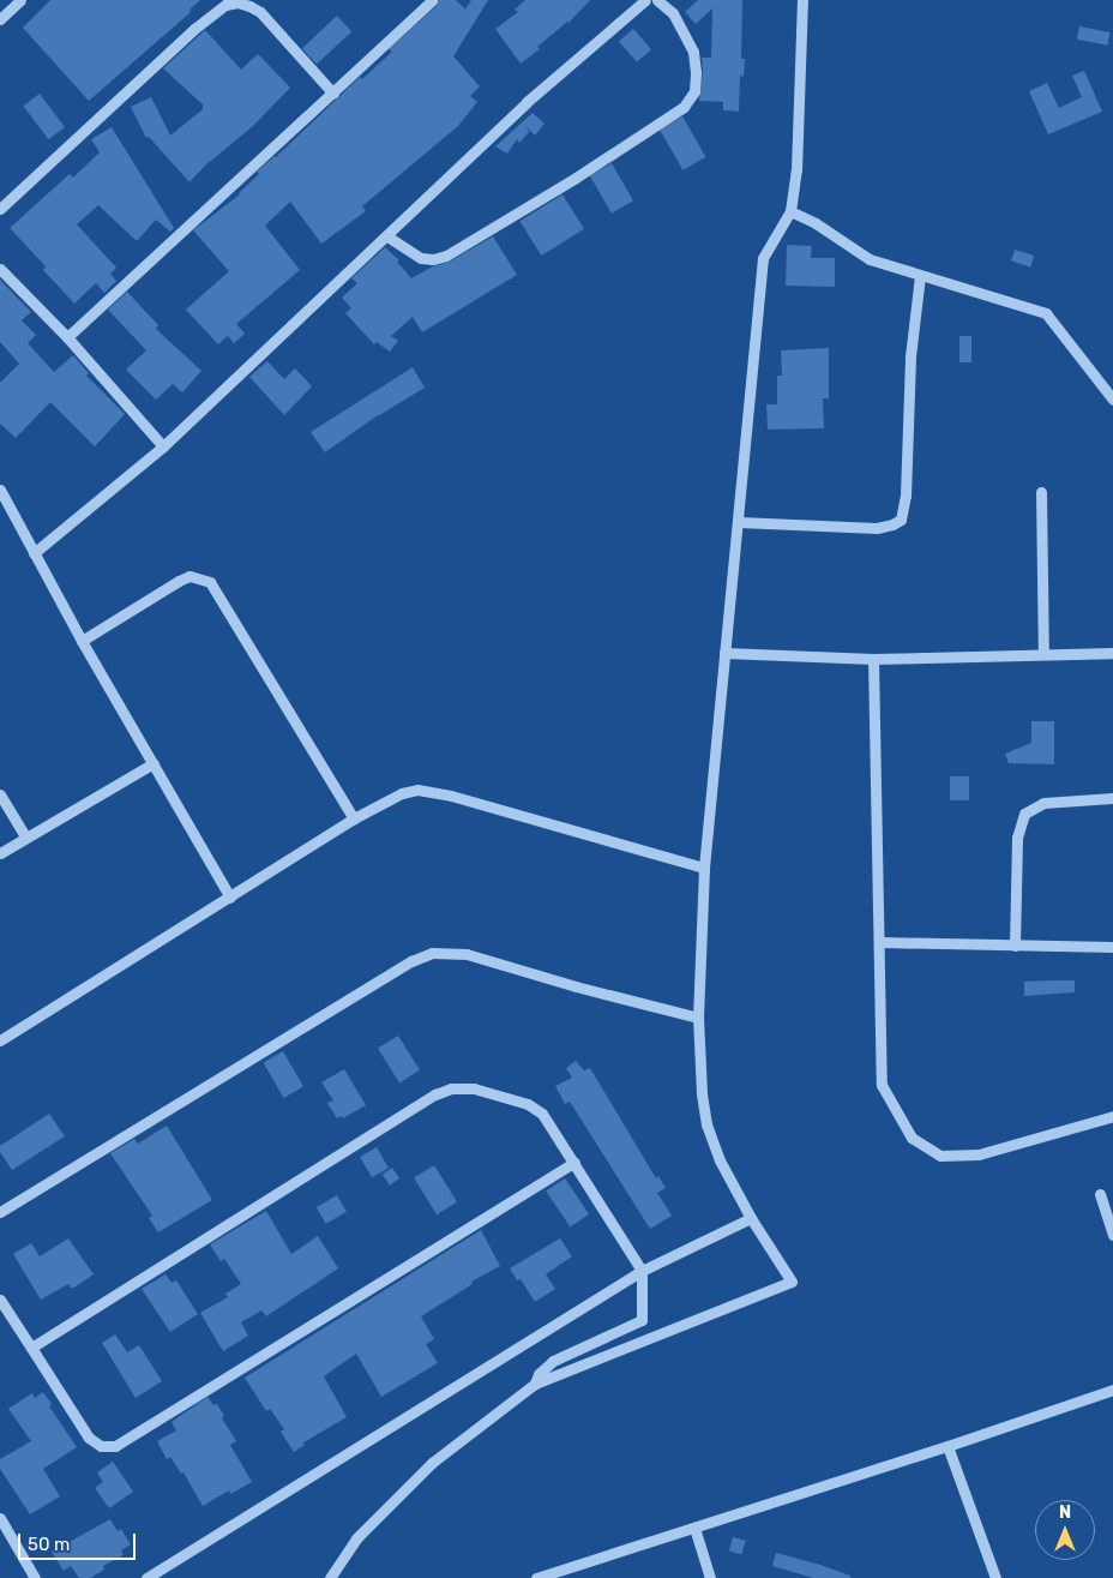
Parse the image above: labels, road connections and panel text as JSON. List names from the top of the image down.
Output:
{
  "scale_bar": "50 m",
  "north": "top"
}
